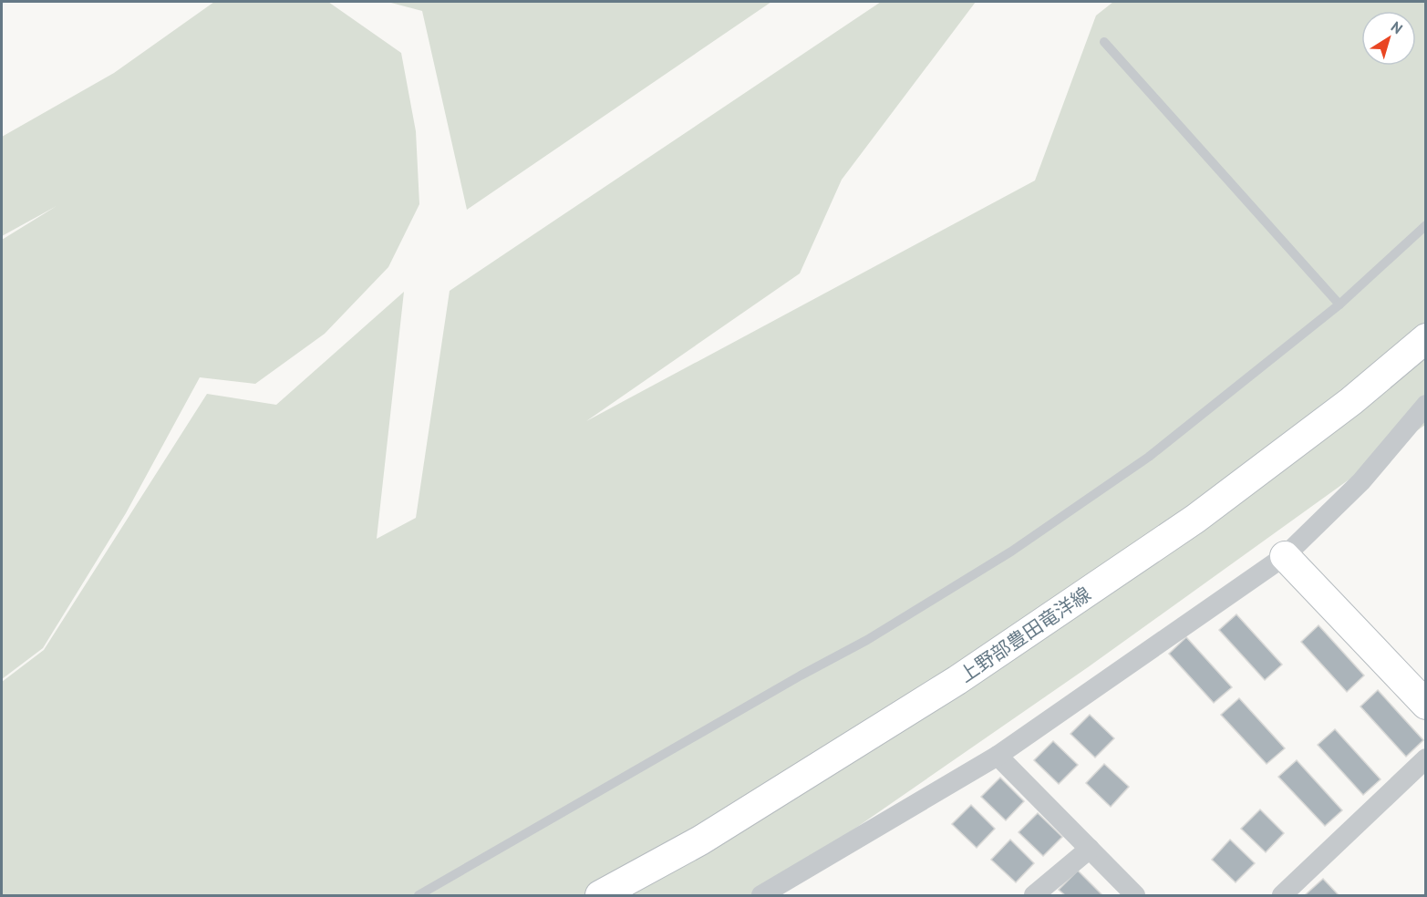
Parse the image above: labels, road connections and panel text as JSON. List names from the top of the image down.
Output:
{
  "streets": {
    "main road": ["上野部豊田竜洋線"]
  },
  "north": "top right"
}
